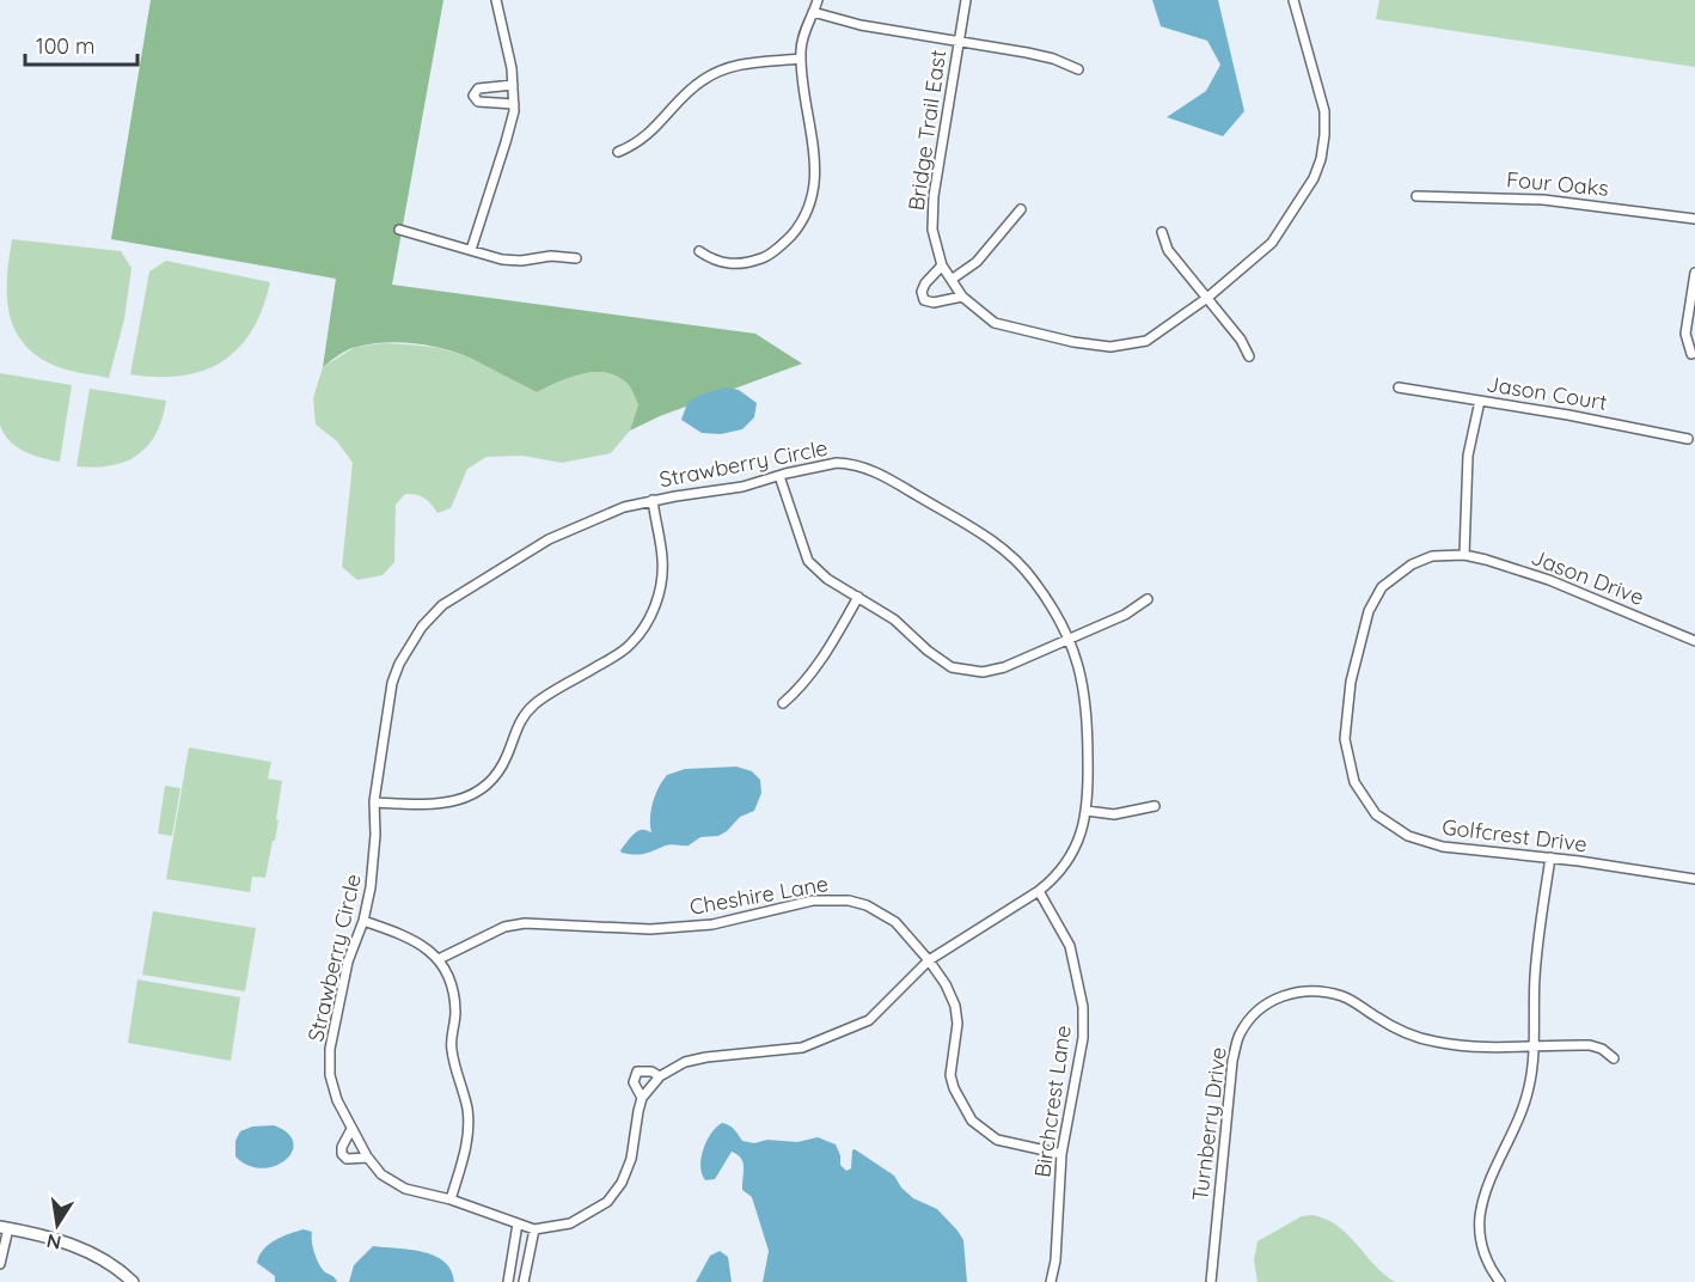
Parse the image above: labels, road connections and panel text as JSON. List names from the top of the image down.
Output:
{
  "streets": {
    "street": [
      "Bridge Trail East",
      "Four Oaks",
      "Jason Court",
      "Strawberry Circle",
      "Jason Drive",
      "Golfcrest Drive",
      "Cheshire Lane",
      "Birchcrest Lane",
      "Turnberry Drive"
    ]
  },
  "crossings": [
    ["Strawberry Circle", "Cheshire Lane"],
    ["Strawberry Circle", "Birchcrest Lane"],
    ["Jason Drive", "Golfcrest Drive"],
    ["Cheshire Lane", "Birchcrest Lane"]
  ],
  "scale_bar": "100 m",
  "north": "bottom"
}
